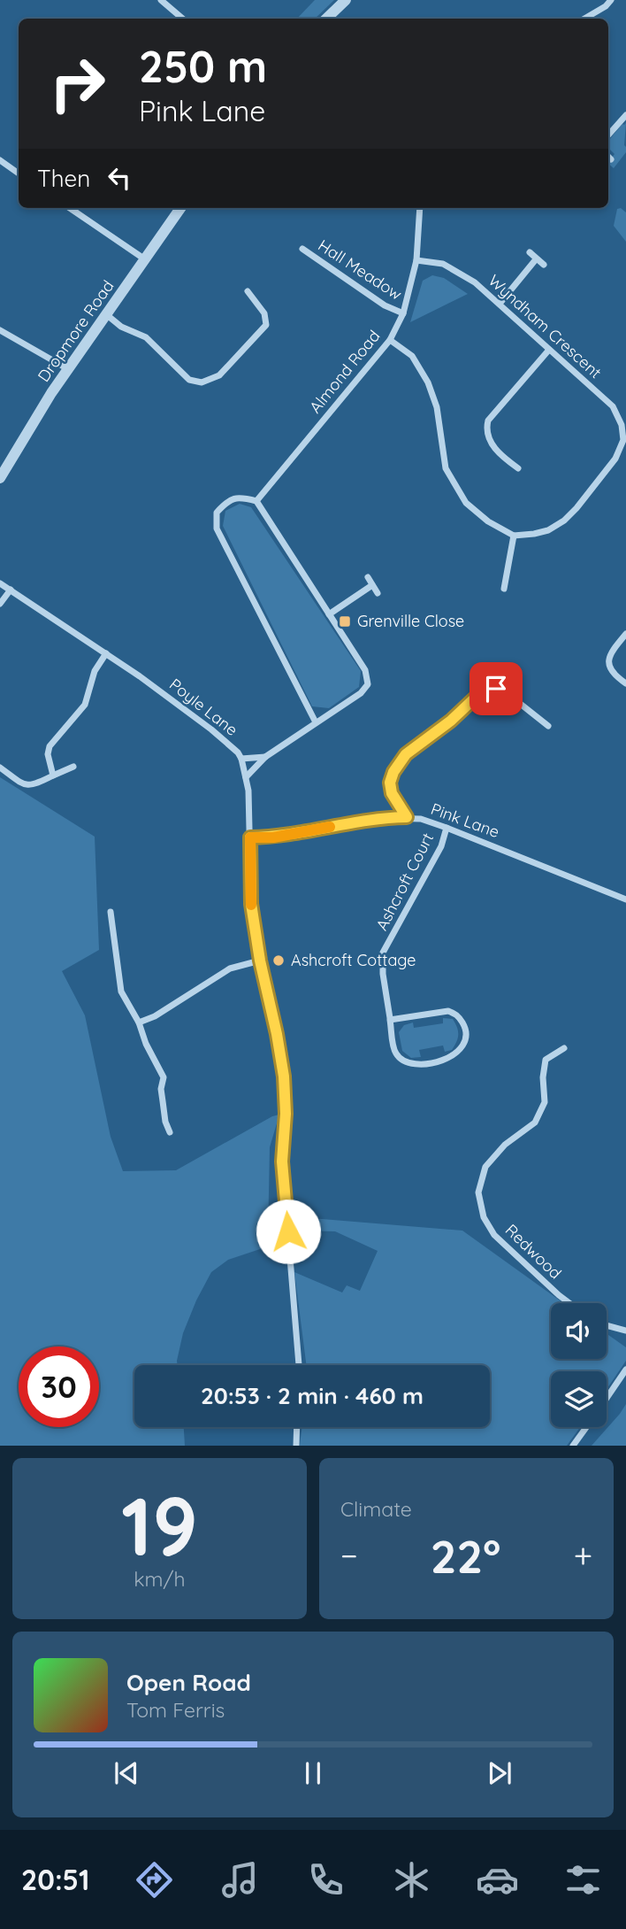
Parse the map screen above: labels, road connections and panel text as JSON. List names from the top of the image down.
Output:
{
  "streets": {
    "street": [
      "Hall Meadow",
      "Wyndham Crescent",
      "Dropmore Road",
      "Almond Road",
      "Poyle Lane",
      "Pink Lane",
      "Ashcroft Court",
      "Redwood"
    ]
  },
  "crossings": [
    ["Hall Meadow", "Almond Road"],
    ["Wyndham Crescent", "Almond Road"],
    ["Poyle Lane", "Pink Lane"],
    ["Pink Lane", "Ashcroft Court"]
  ],
  "places": {
    "transit": ["Grenville Close"],
    "other": ["Ashcroft Cottage"]
  },
  "page": {
    "turn": ["250 m", "Pink Lane"],
    "then": "Then",
    "limit": "30",
    "trip": "20:53 · 2 min · 460 m",
    "tile": [
      ["19", "km/h"],
      "Climate"
    ],
    "heat": ["−", "22°", "+"],
    "song": ["Open Road", "Tom Ferris"],
    "tabs": "20:51"
  }
}
